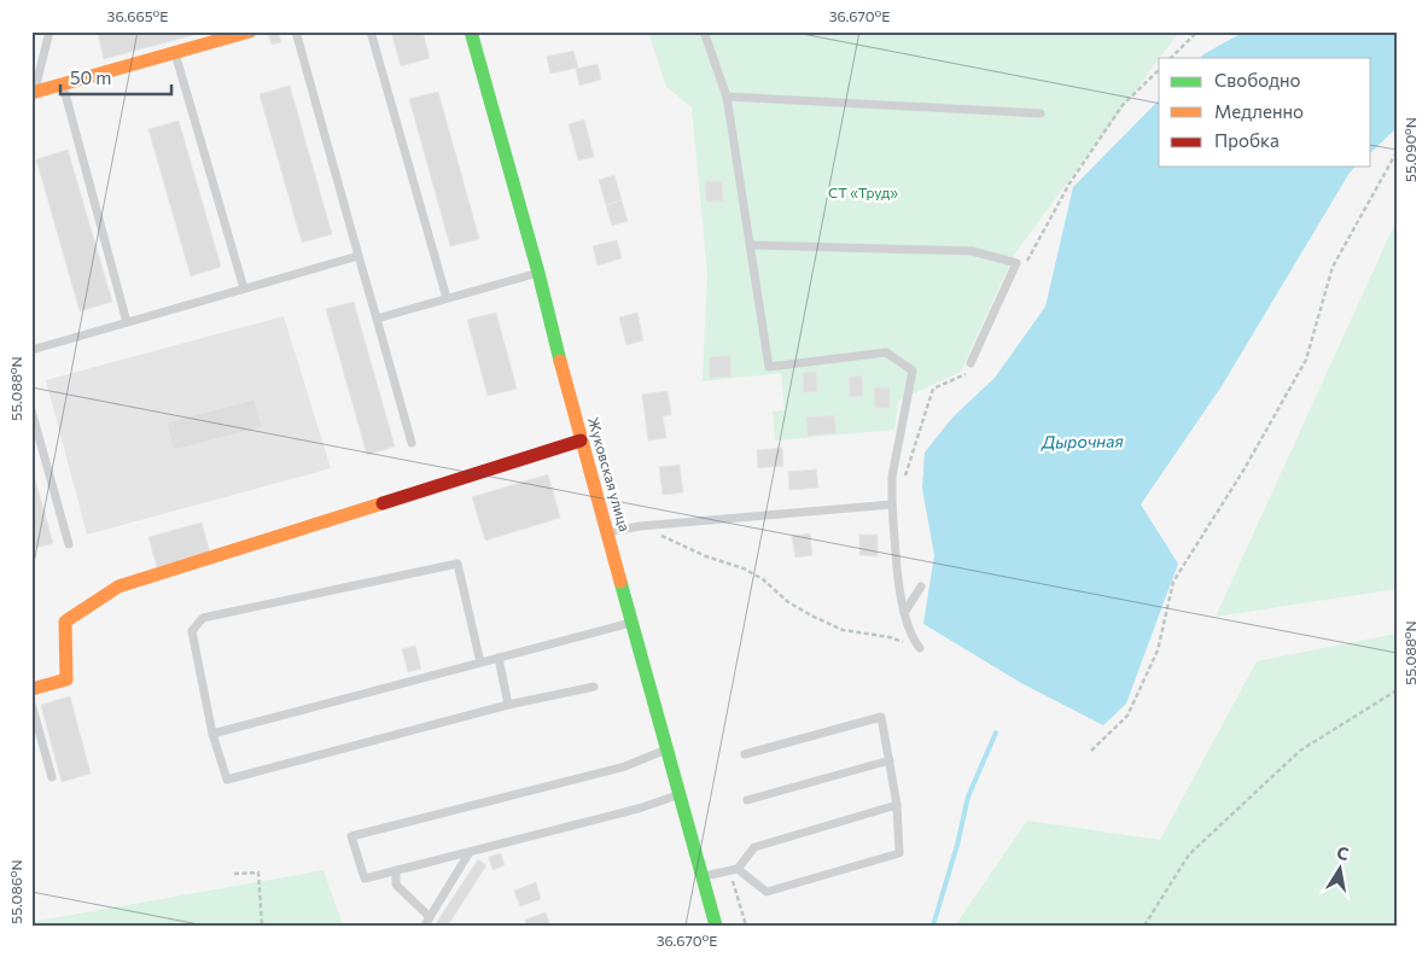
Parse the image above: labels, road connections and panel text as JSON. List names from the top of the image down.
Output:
{
  "streets": {
    "main road": ["Жуковская улица"]
  },
  "water": ["Дырочная"],
  "parks": ["СТ «Труд»"],
  "legend": ["Свободно", "Медленно", "Пробка"],
  "scale_bar": "50 m",
  "north": "top",
  "coordinates": [
    "36.665°E",
    "36.670°E",
    "55.090°N",
    "55.088°N",
    "55.086°N"
  ]
}
